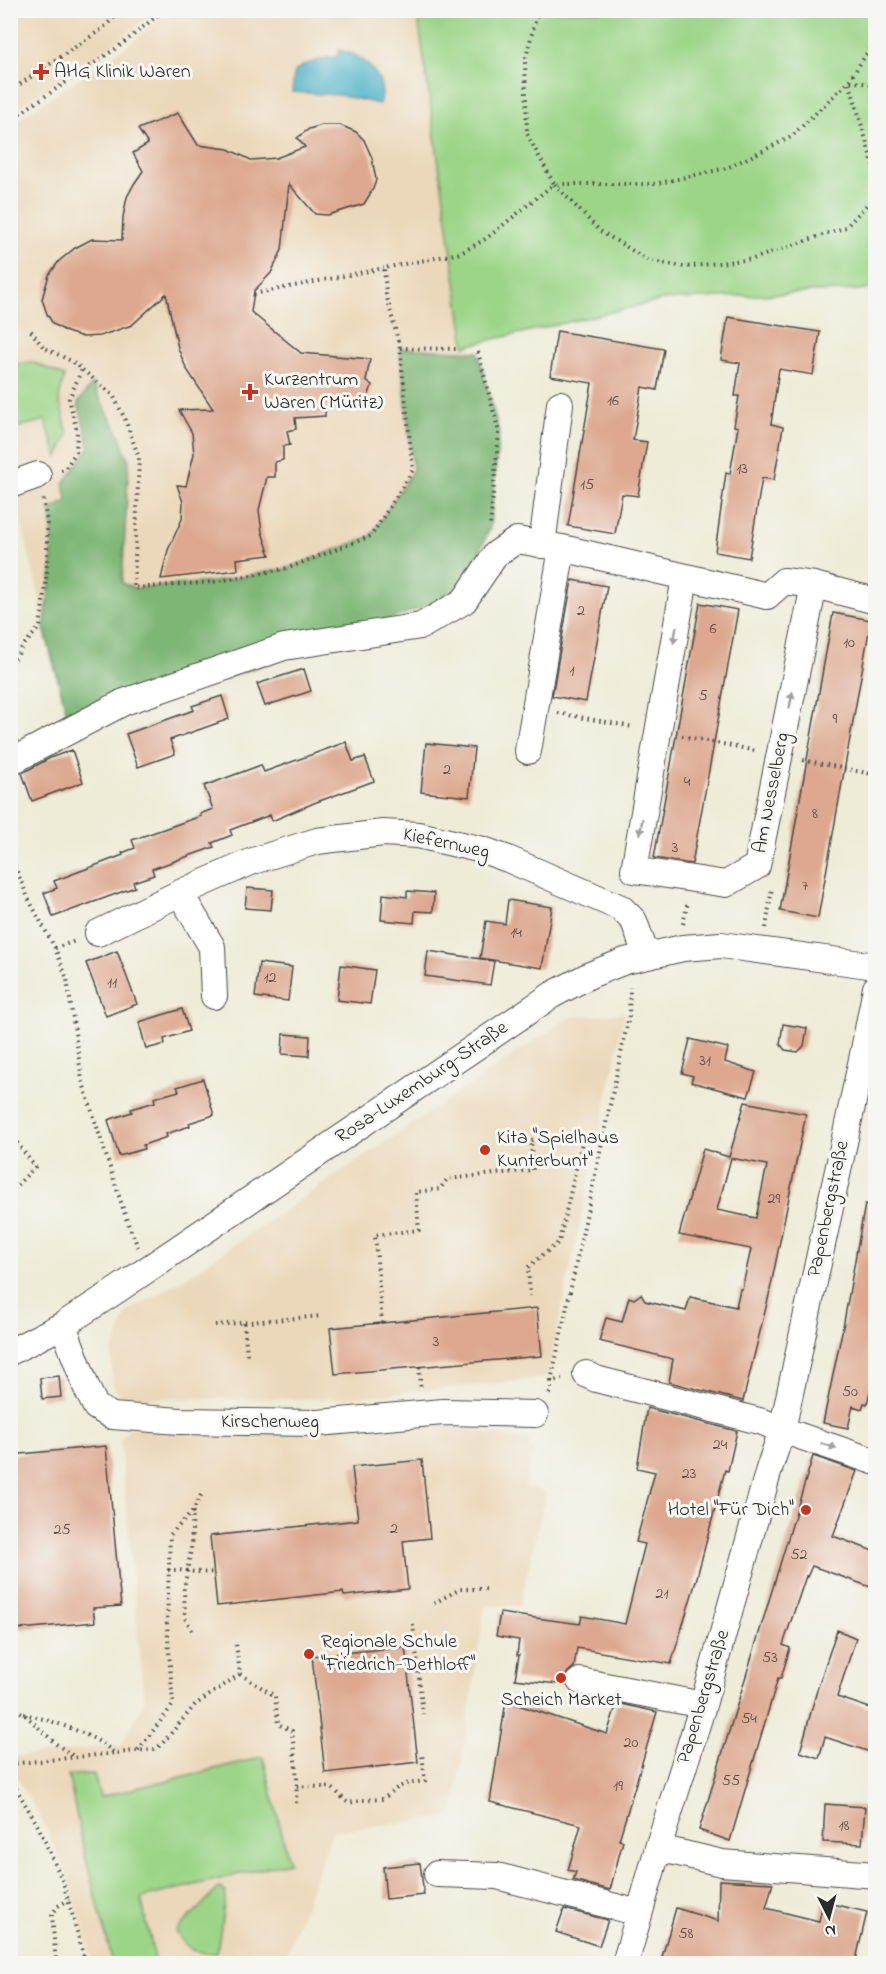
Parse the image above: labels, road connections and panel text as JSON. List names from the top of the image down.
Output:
{
  "streets": {
    "street": [
      "Am Nesselberg",
      "Kiefernweg",
      "Rosa-Luxemburg-Straße",
      "Papenbergstraße",
      "Kirschenweg"
    ]
  },
  "crossings": [
    ["Kiefernweg", "Rosa-Luxemburg-Straße"],
    ["Rosa-Luxemburg-Straße", "Kirschenweg"]
  ],
  "places": {
    "health": ["AHG Klinik Waren", "Kurzentrum Waren (Müritz)"],
    "other": [
      "Kita \"Spielhaus Kunterbunt\"",
      "Hotel \"Für Dich\"",
      "Regionale Schule \"Friedrich-Dethloff\"",
      "Scheich Market"
    ]
  },
  "house_numbers": [
    "16",
    "13",
    "15",
    "2",
    "6",
    "10",
    "1",
    "5",
    "9",
    "2",
    "4",
    "8",
    "3",
    "7",
    "14",
    "12",
    "11",
    "31",
    "29",
    "3",
    "50",
    "24",
    "23",
    "2",
    "25",
    "52",
    "21",
    "53",
    "54",
    "20",
    "55",
    "19",
    "18",
    "58"
  ],
  "north": "bottom"
}
